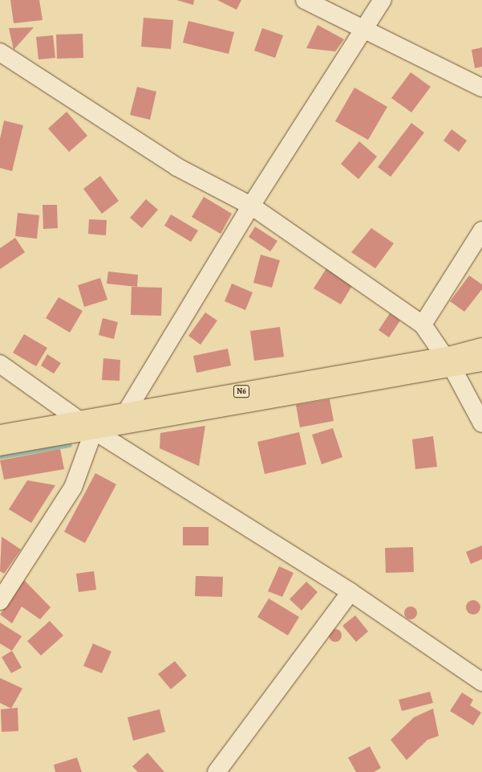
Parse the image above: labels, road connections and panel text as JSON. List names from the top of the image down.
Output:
{
  "streets": {
    "highway": ["N6"]
  }
}
